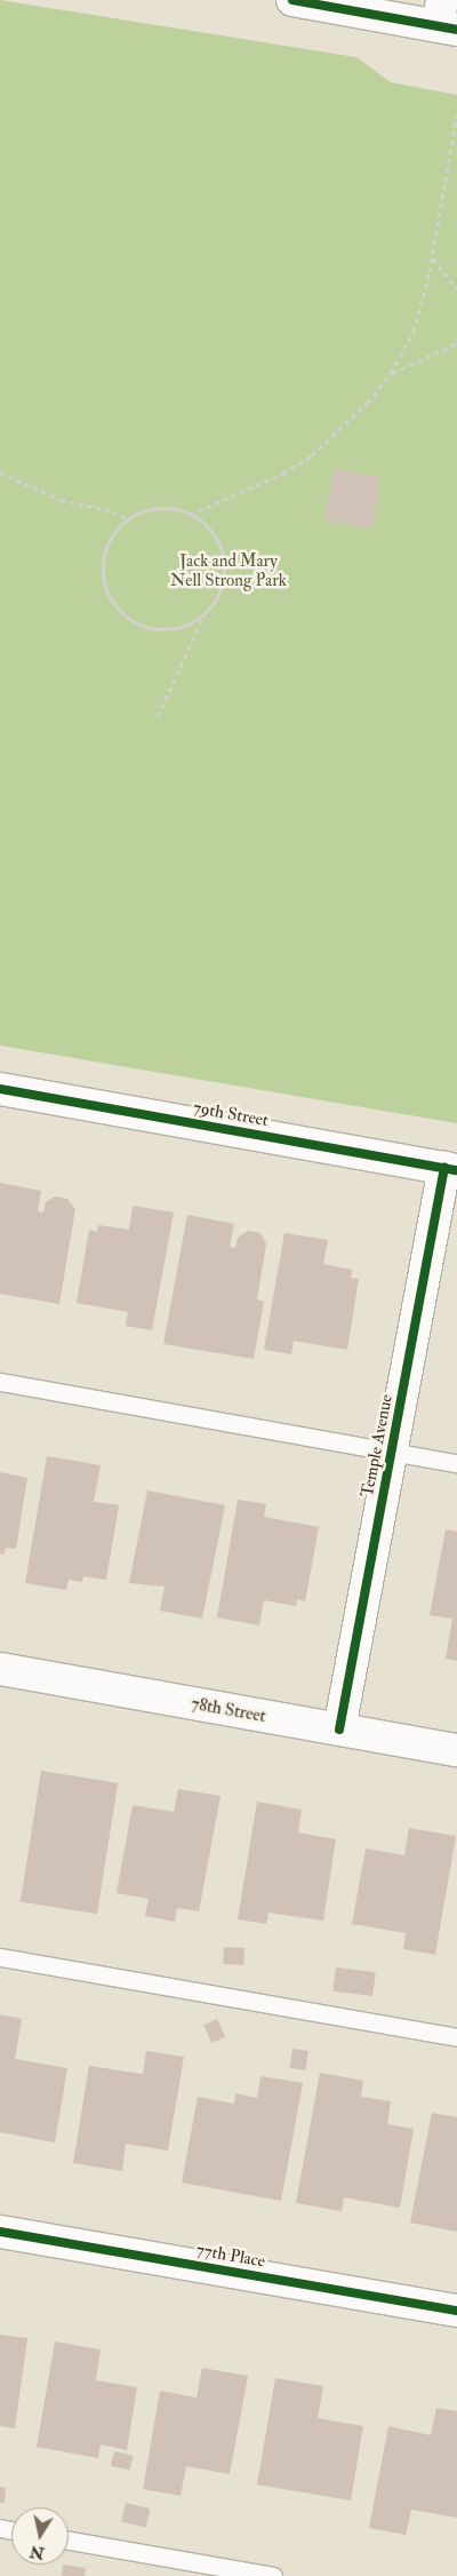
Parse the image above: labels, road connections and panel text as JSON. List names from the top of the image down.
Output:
{
  "streets": {
    "street": [
      "79th Street",
      "Temple Avenue",
      "78th Street",
      "77th Place"
    ]
  },
  "crossings": [
    ["79th Street", "Temple Avenue"],
    ["Temple Avenue", "78th Street"]
  ],
  "parks": ["Jack and Mary Nell Strong Park"],
  "north": "bottom"
}
